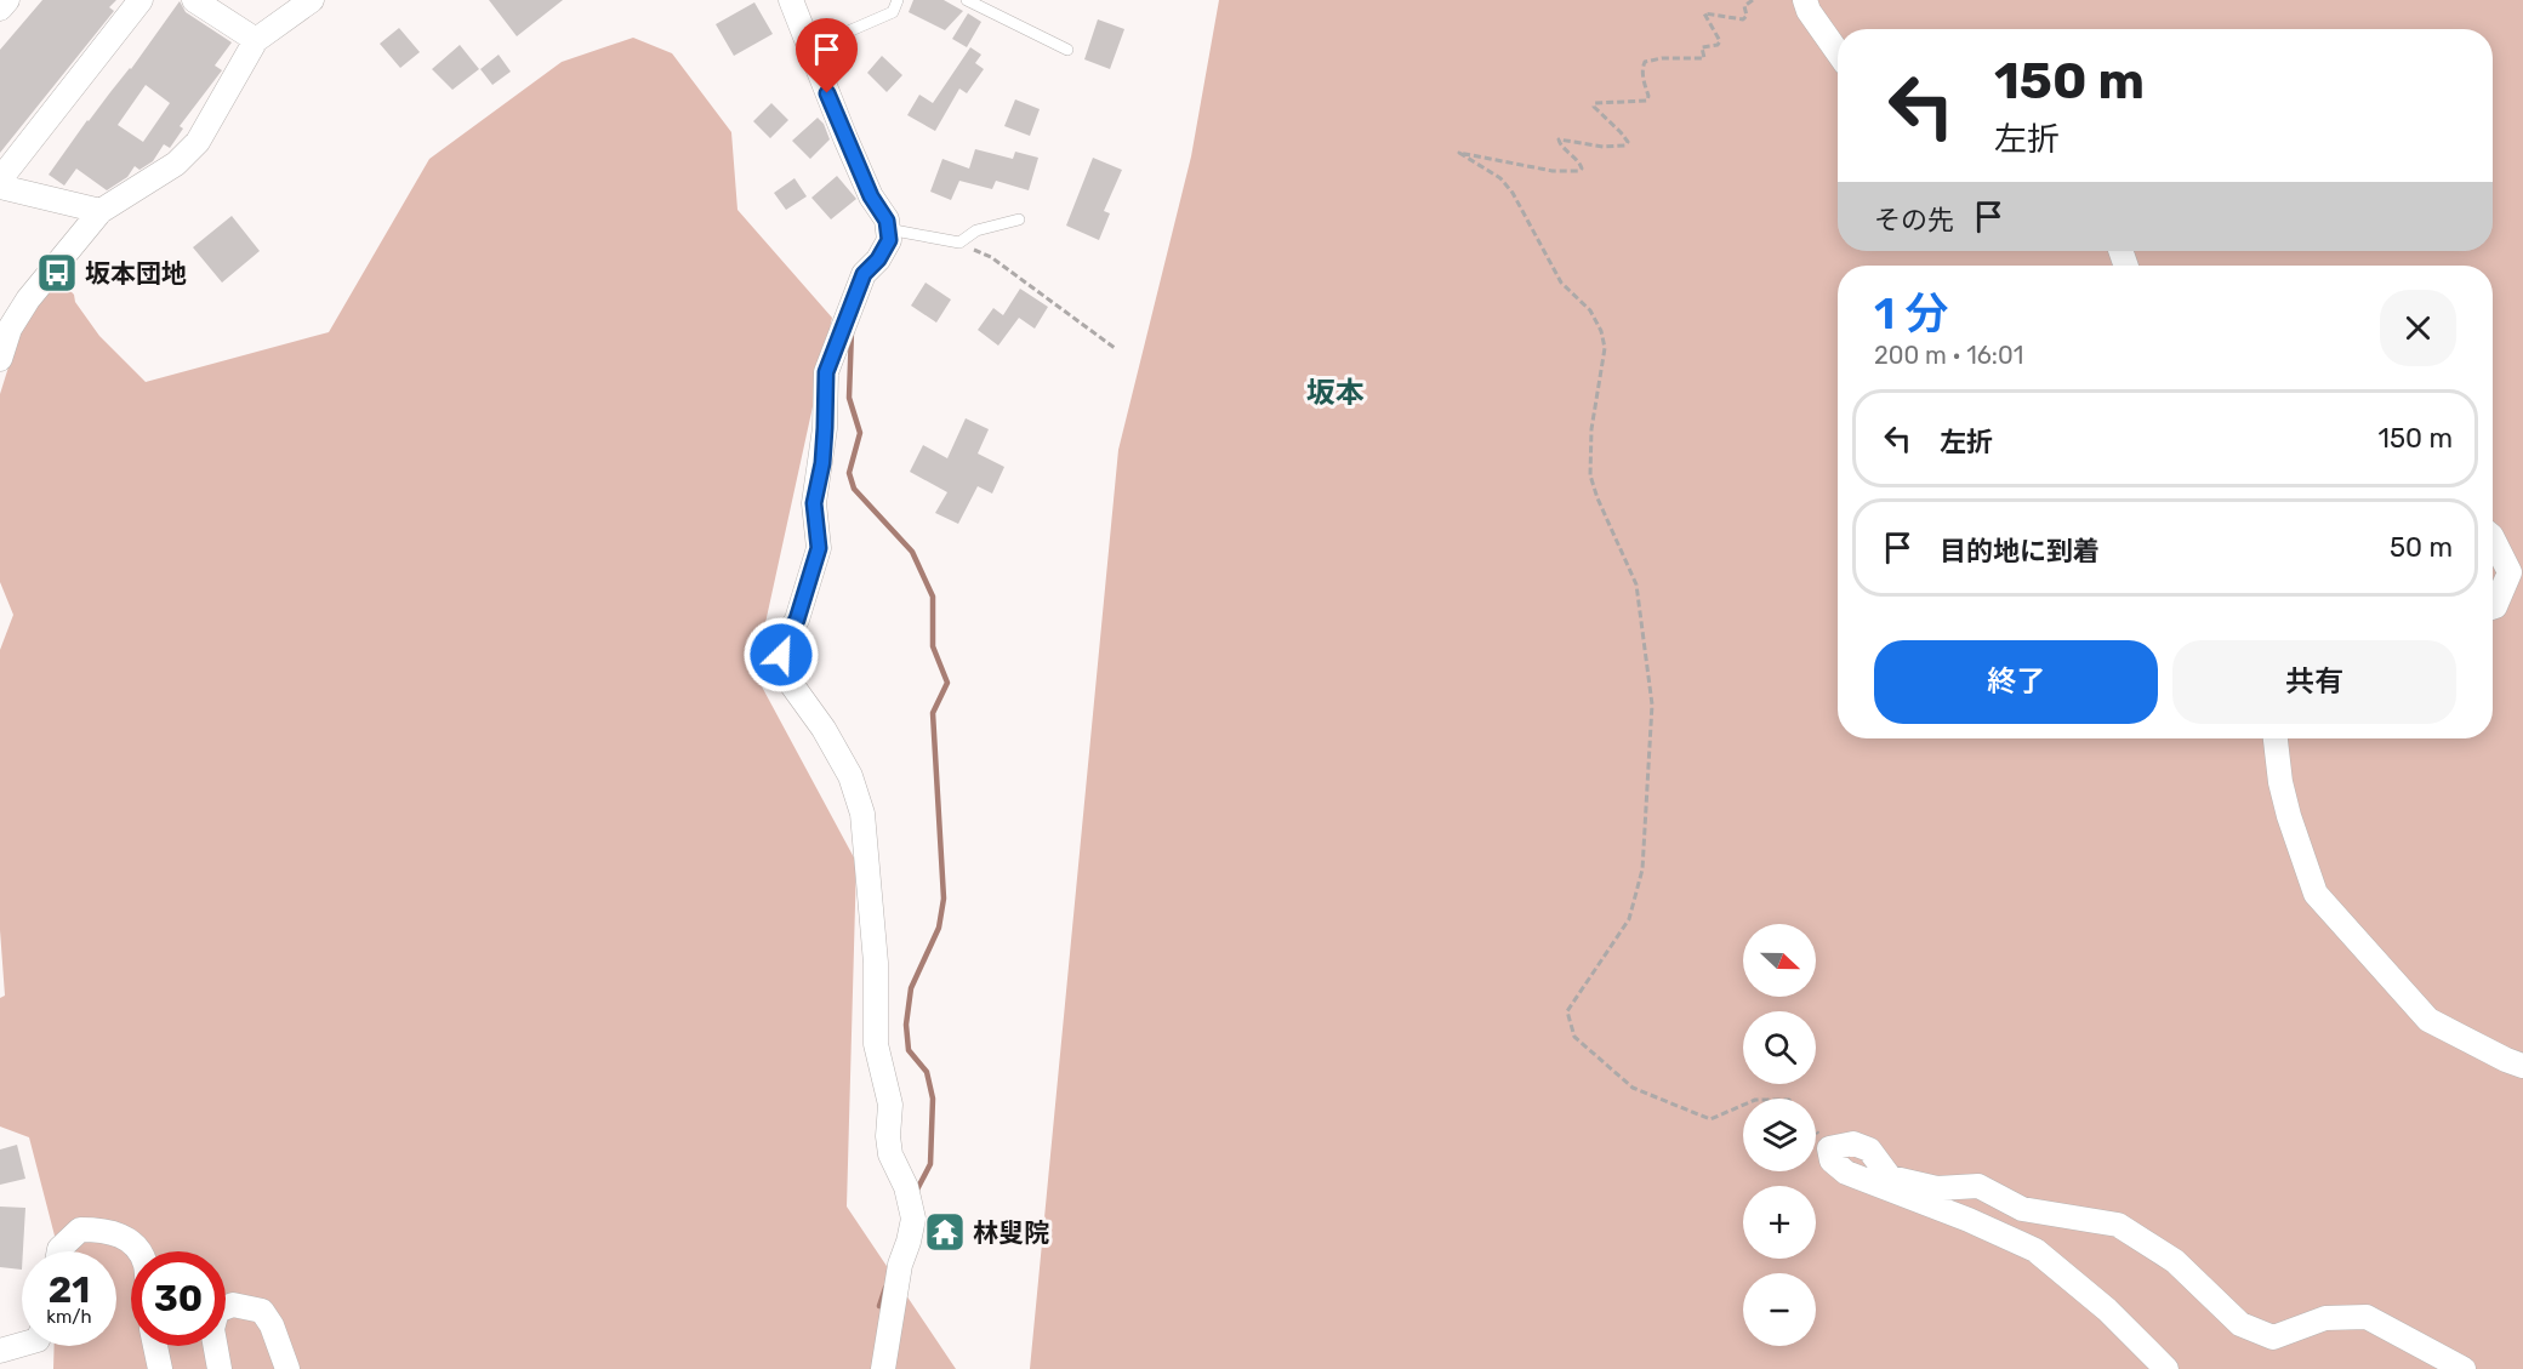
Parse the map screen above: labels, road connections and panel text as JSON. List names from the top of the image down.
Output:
{
  "districts": ["坂本"],
  "places": {
    "bus stop": ["坂本団地"],
    "temple": ["林叟院"]
  },
  "north": "right",
  "page": {
    "turn": ["150 m", "左折"],
    "then": "その先",
    "heading": ["1 分", "200 m · 16:01"],
    "list": [
      {
        "name": "左折",
        "value": "150 m"
      },
      {
        "name": "目的地に到着",
        "value": "50 m"
      }
    ],
    "buttons": ["終了", "共有"],
    "map_buttons": ["+", "−"],
    "speed": "21 km/h",
    "limit": "30"
  }
}
